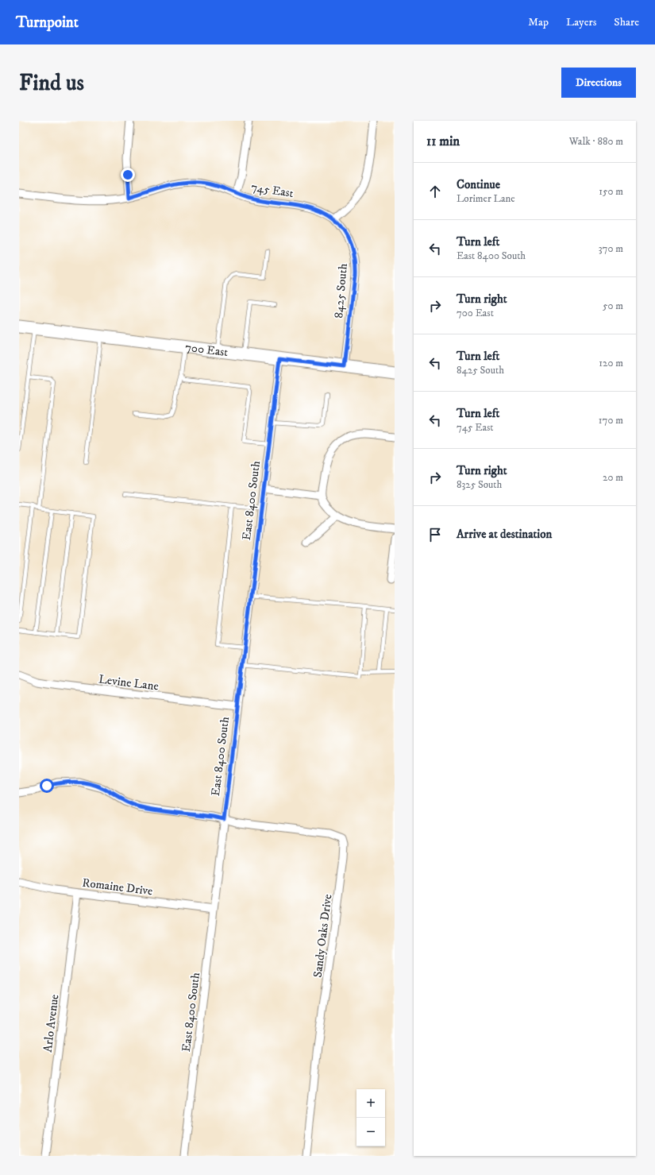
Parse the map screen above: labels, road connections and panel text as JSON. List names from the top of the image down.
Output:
{
  "streets": {
    "main road": ["700 East"],
    "street": [
      "745 East",
      "8425 South",
      "East 8400 South",
      "Levine Lane",
      "Romaine Drive",
      "Sandy Oaks Drive",
      "Arlo Avenue"
    ]
  },
  "crossings": [
    ["745 East", "8425 South"],
    ["8425 South", "700 East"],
    ["700 East", "East 8400 South"],
    ["East 8400 South", "Levine Lane"],
    ["East 8400 South", "Romaine Drive"],
    ["East 8400 South", "Sandy Oaks Drive"],
    ["Romaine Drive", "Arlo Avenue"]
  ],
  "page": {
    "header": "Turnpoint",
    "nav": ["Map", "Layers", "Share"],
    "buttons": "Directions",
    "title": "Find us",
    "heading": ["11 min", "Walk · 880 m"],
    "list": [
      ["Continue", "Lorimer Lane", "150 m"],
      ["Turn left", "East 8400 South", "370 m"],
      ["Turn right", "700 East", "50 m"],
      ["Turn left", "8425 South", "120 m"],
      ["Turn left", "745 East", "170 m"],
      ["Turn right", "8325 South", "20 m"],
      "Arrive at destination"
    ],
    "map_buttons": ["+", "−"]
  }
}
